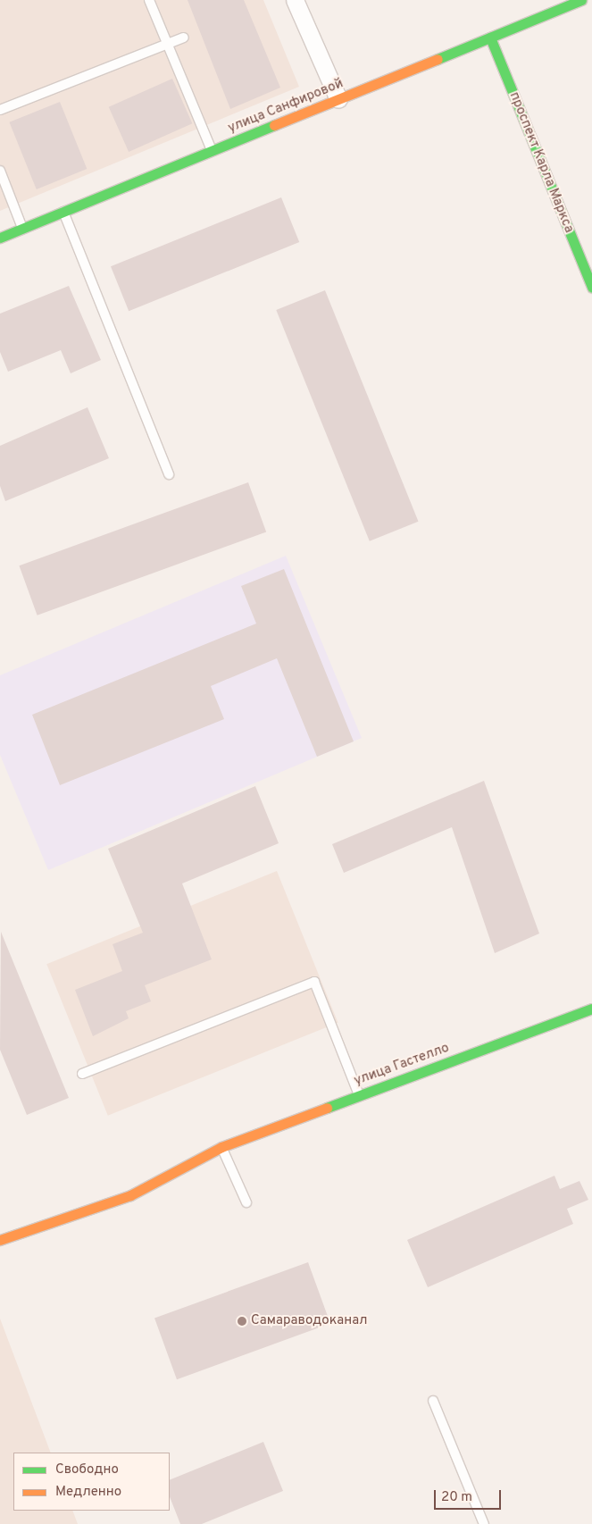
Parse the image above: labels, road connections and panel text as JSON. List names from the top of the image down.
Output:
{
  "streets": {
    "street": ["улица Санфировой", "проспект Карла Маркса", "улица Гастелло"]
  },
  "crossings": [
    ["улица Санфировой", "проспект Карла Маркса"]
  ],
  "places": ["Самараводоканал"],
  "legend": ["Свободно", "Медленно"],
  "scale_bar": "20 m"
}
